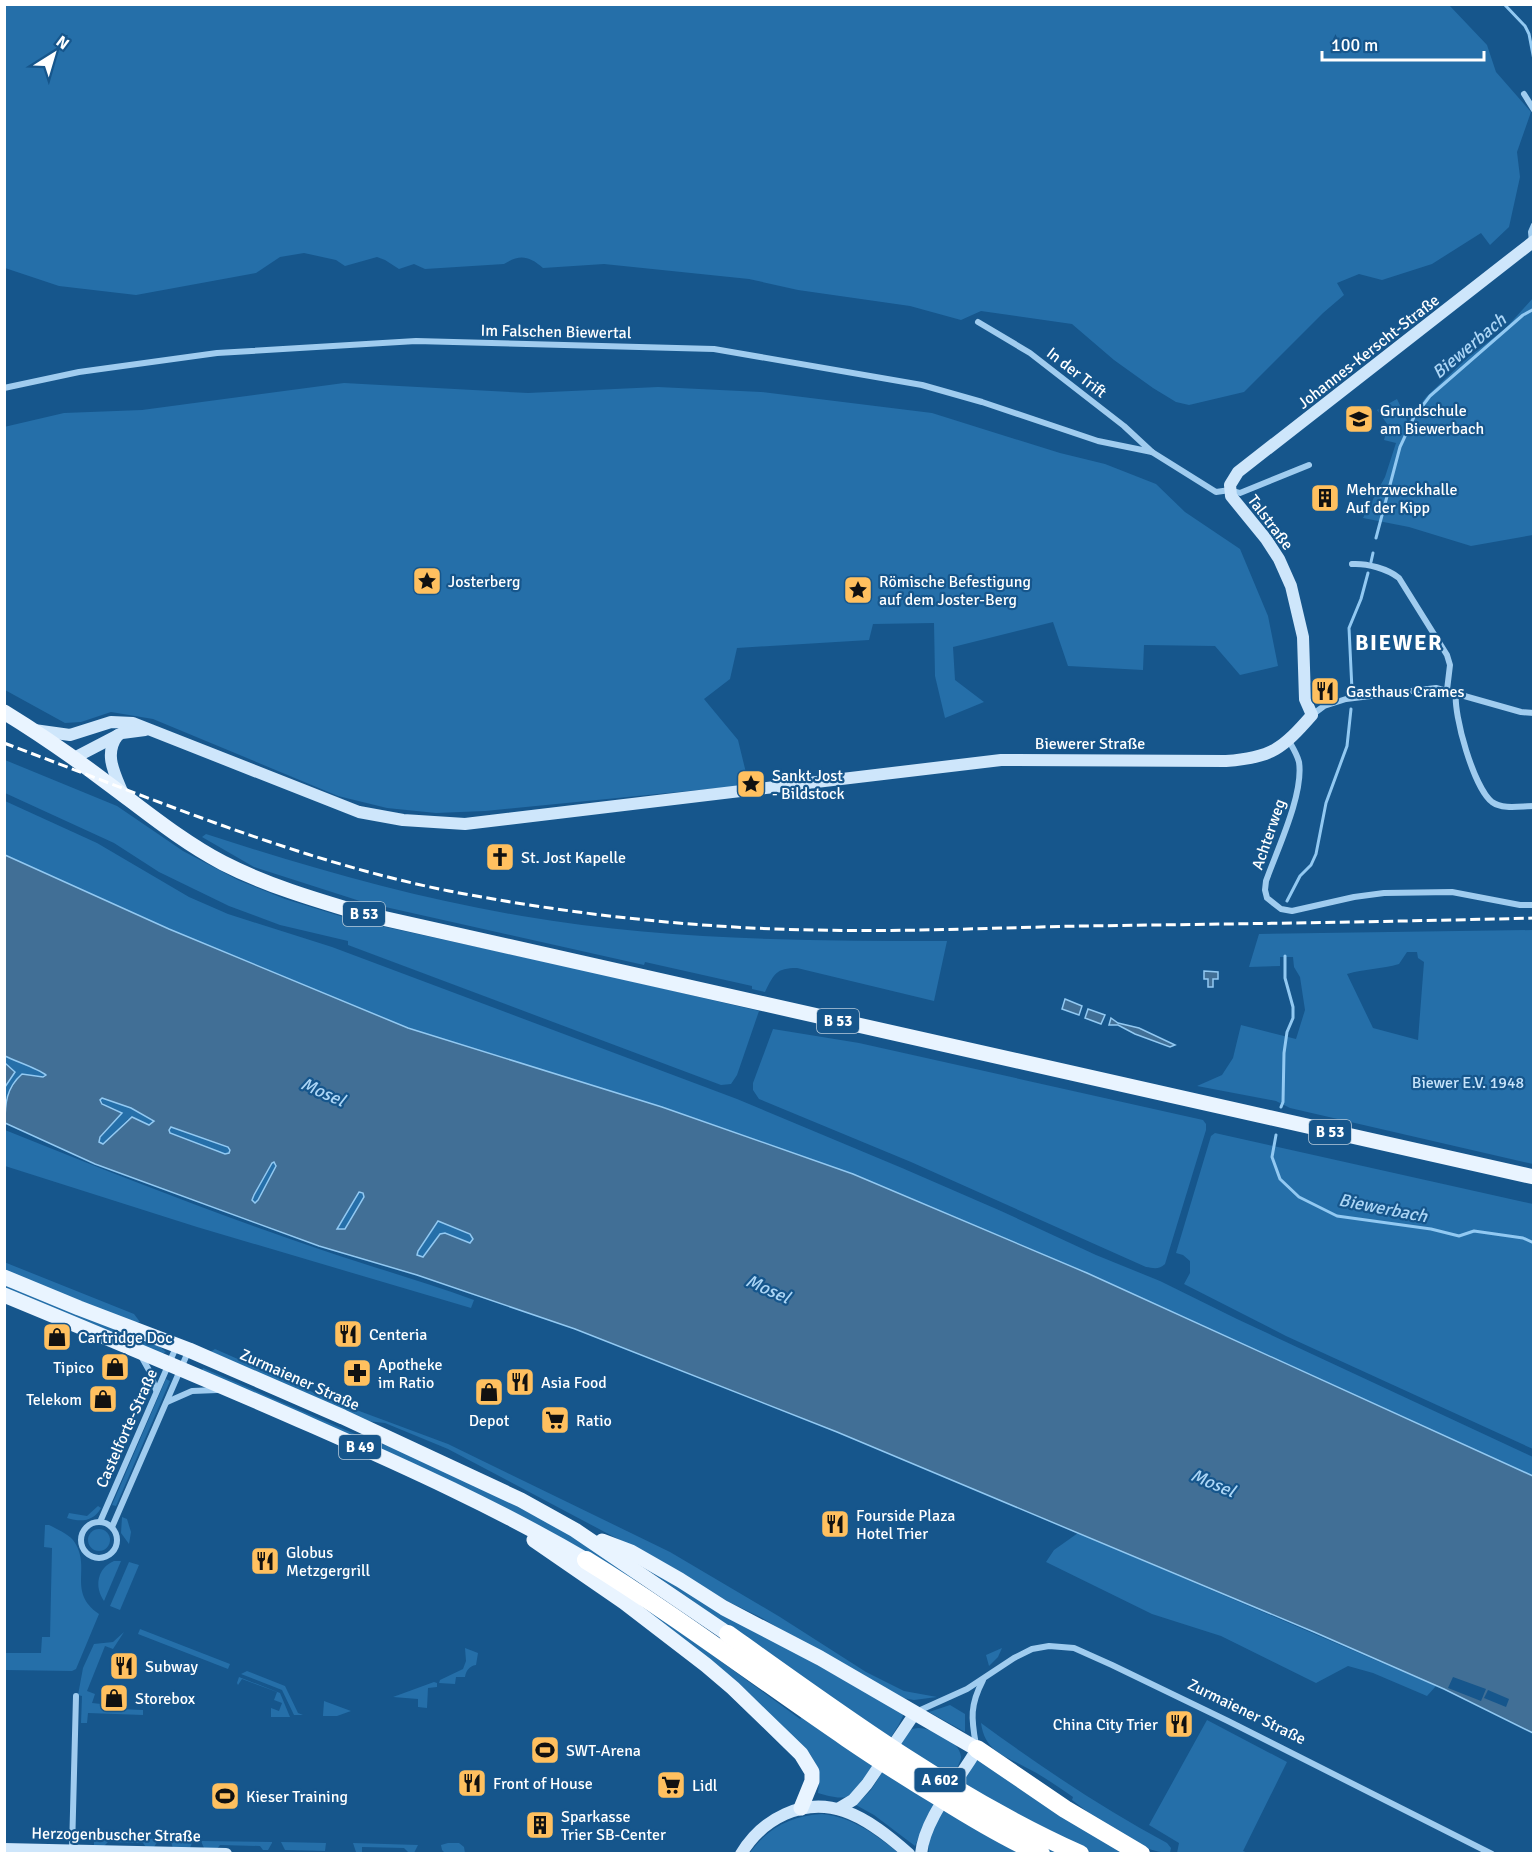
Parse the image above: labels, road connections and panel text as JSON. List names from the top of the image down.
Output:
{
  "streets": {
    "highway": ["A 602"],
    "main road": ["B 53", "Zurmaiener Straße", "B 49"],
    "street": [
      "Im Falschen Biewertal",
      "Johannes-Kerscht-Straße",
      "In der Trift",
      "Talstraße",
      "Biewerer Straße",
      "Achterweg",
      "Castelforte-Straße",
      "Herzogenbuscher Straße"
    ]
  },
  "crossings": [
    ["Im Falschen Biewertal", "Talstraße"],
    ["Johannes-Kerscht-Straße", "Talstraße"],
    ["In der Trift", "Talstraße"],
    ["Talstraße", "Biewerer Straße"],
    ["Biewerer Straße", "Achterweg"],
    ["Biewerer Straße", "B 53"],
    ["Zurmaiener Straße", "Castelforte-Straße"],
    ["Zurmaiener Straße", "A 602"],
    ["Castelforte-Straße", "B 49"],
    ["B 49", "A 602"]
  ],
  "districts": ["BIEWER"],
  "water": ["Biewerbach", "Mosel"],
  "parks": ["Biewer E.V. 1948"],
  "places": {
    "school or university": ["Grundschule am Biewerbach"],
    "building": ["Mehrzweckhalle Auf der Kipp", "Sparkasse Trier SB-Center"],
    "place": ["Josterberg", "Römische Befestigung auf dem Joster-Berg", "Sankt Jost - Bildstock"],
    "restaurant": [
      "Gasthaus Crames",
      "Centeria",
      "Asia Food",
      "Fourside Plaza Hotel Trier",
      "Globus Metzgergrill",
      "Subway",
      "China City Trier",
      "Front of House"
    ],
    "church": ["St. Jost Kapelle"],
    "shop": [
      "Cartridge Doc",
      "Tipico",
      "Depot",
      "Telekom",
      "Storebox"
    ],
    "pharmacy": ["Apotheke im Ratio"],
    "supermarket": ["Ratio", "Lidl"],
    "sports": ["SWT-Arena", "Kieser Training"]
  },
  "scale_bar": "100 m",
  "north": "top right"
}
